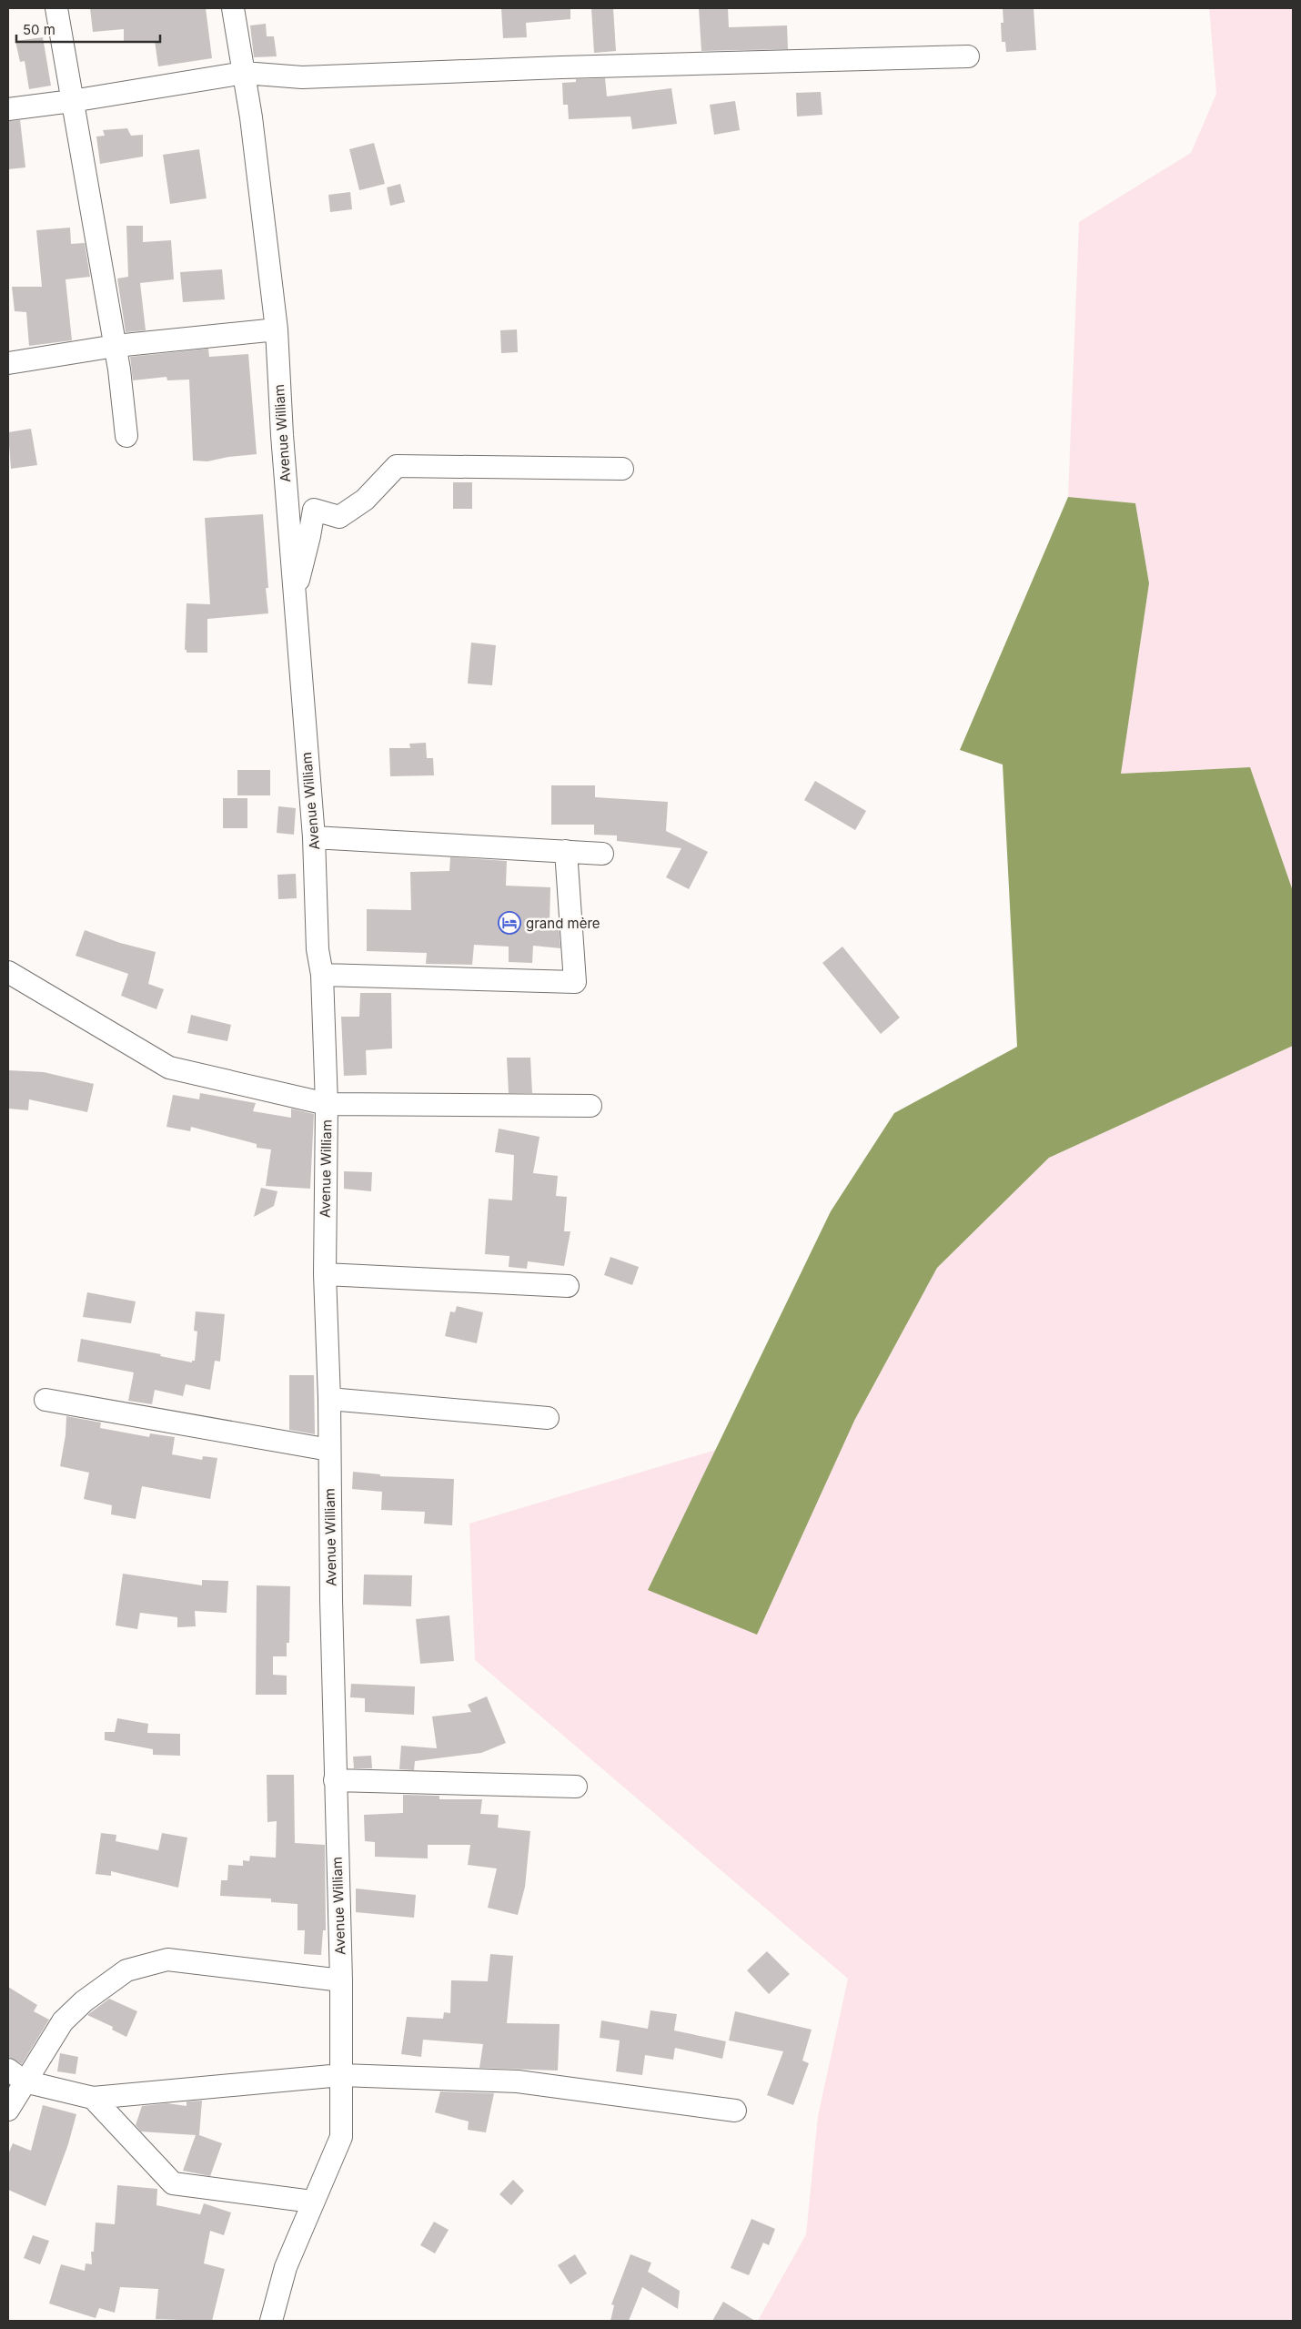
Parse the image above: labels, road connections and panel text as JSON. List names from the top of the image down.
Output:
{
  "streets": {
    "street": ["Avenue William"]
  },
  "places": {
    "hotel": ["grand mère"]
  },
  "scale_bar": "50 m"
}
